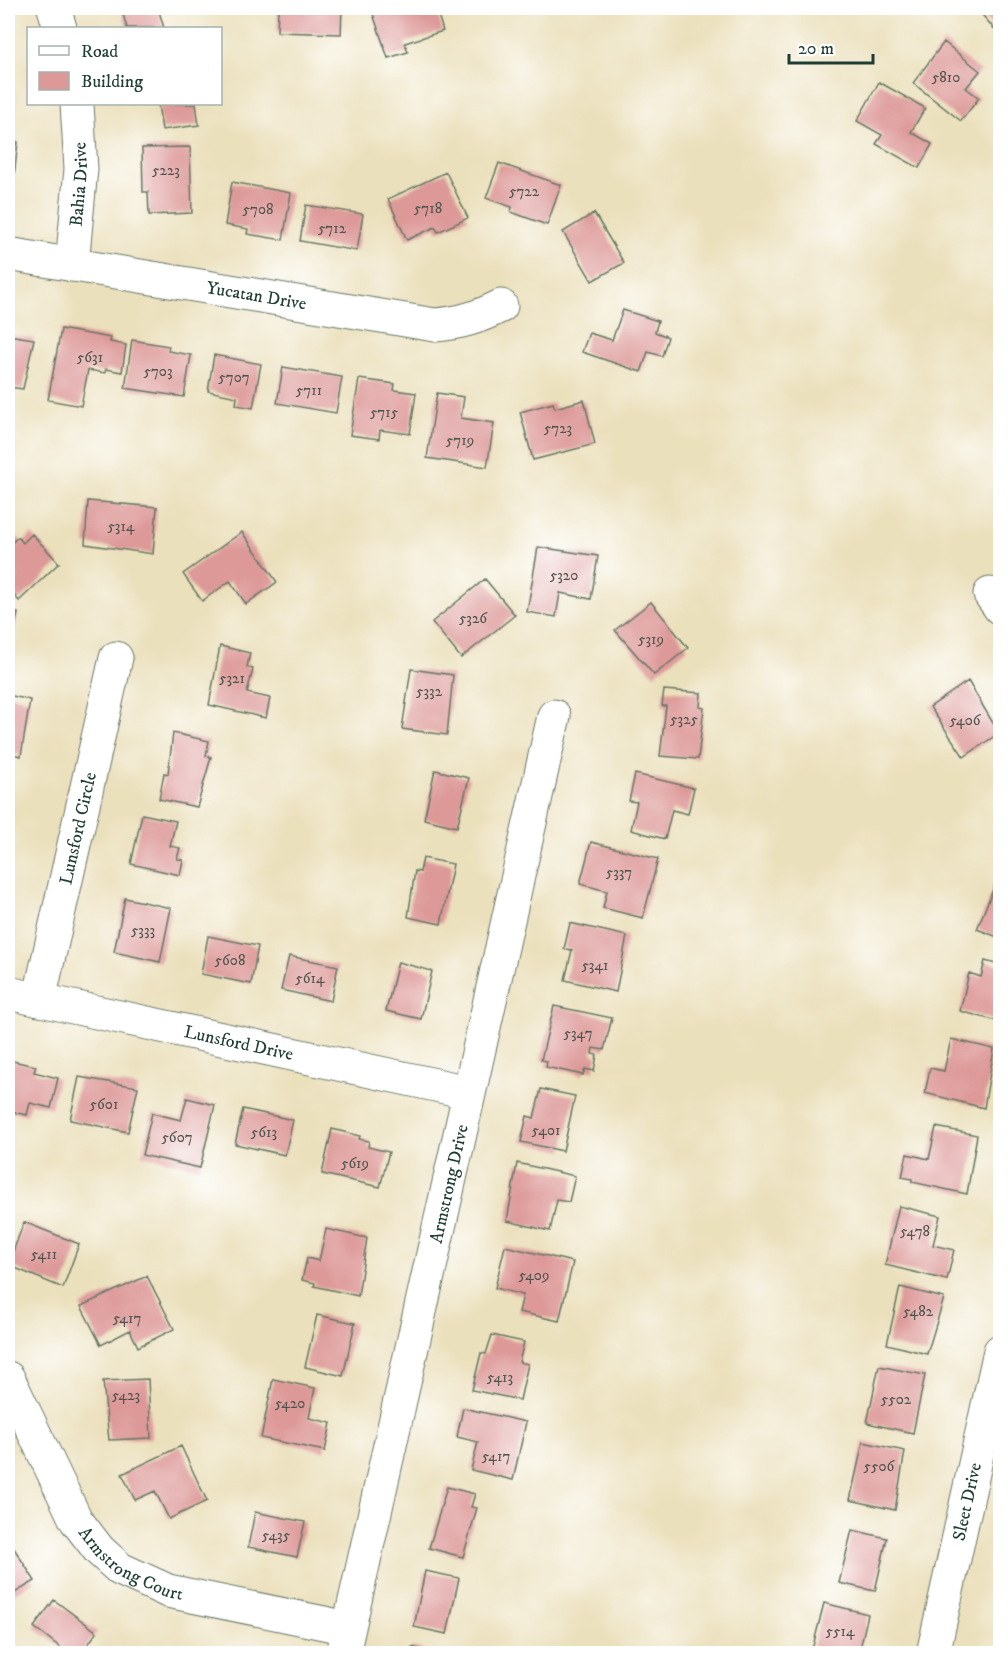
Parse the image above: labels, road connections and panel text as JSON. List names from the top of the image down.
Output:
{
  "streets": {
    "street": [
      "Bahia Drive",
      "Yucatan Drive",
      "Lunsford Circle",
      "Lunsford Drive",
      "Armstrong Drive",
      "Sleet Drive",
      "Armstrong Court"
    ]
  },
  "crossings": [
    ["Bahia Drive", "Yucatan Drive"],
    ["Lunsford Circle", "Lunsford Drive"],
    ["Lunsford Drive", "Armstrong Drive"],
    ["Armstrong Drive", "Armstrong Court"]
  ],
  "house_numbers": [
    "5810",
    "5223",
    "5722",
    "5718",
    "5708",
    "5712",
    "5631",
    "5703",
    "5707",
    "5711",
    "5715",
    "5723",
    "5719",
    "5314",
    "5320",
    "5326",
    "5319",
    "5321",
    "5332",
    "5325",
    "5406",
    "5337",
    "5333",
    "5608",
    "5341",
    "5614",
    "5347",
    "5601",
    "5401",
    "5613",
    "5607",
    "5619",
    "5478",
    "5411",
    "5409",
    "5482",
    "5417",
    "5413",
    "5423",
    "5502",
    "5420",
    "5417",
    "5506",
    "5435",
    "5514"
  ],
  "legend": ["Road", "Building"],
  "scale_bar": "20 m"
}
